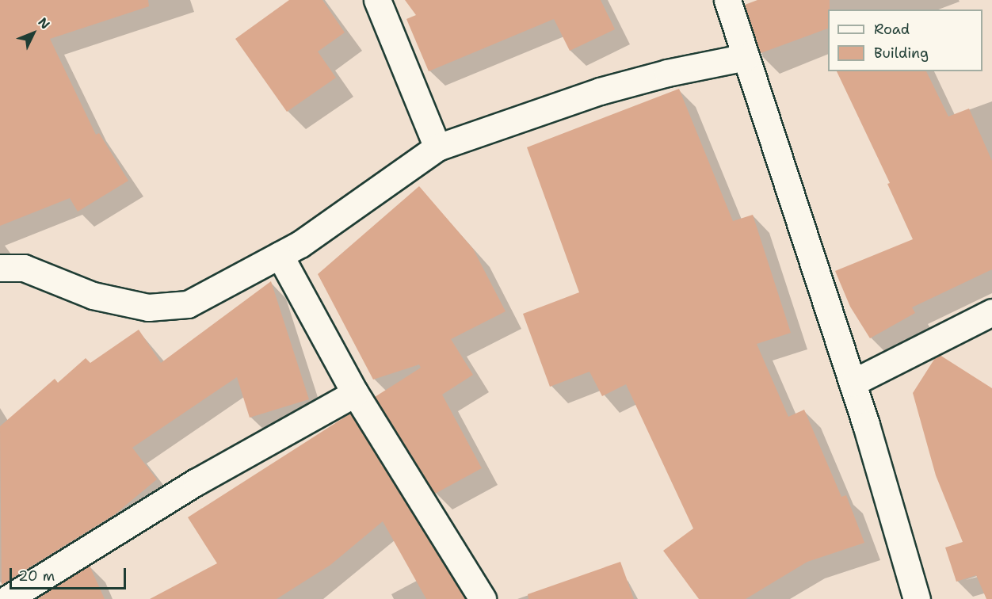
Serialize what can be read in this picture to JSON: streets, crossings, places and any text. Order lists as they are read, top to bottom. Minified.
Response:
{"legend":["Road","Building"],"scale_bar":"20 m","north":"top right"}
